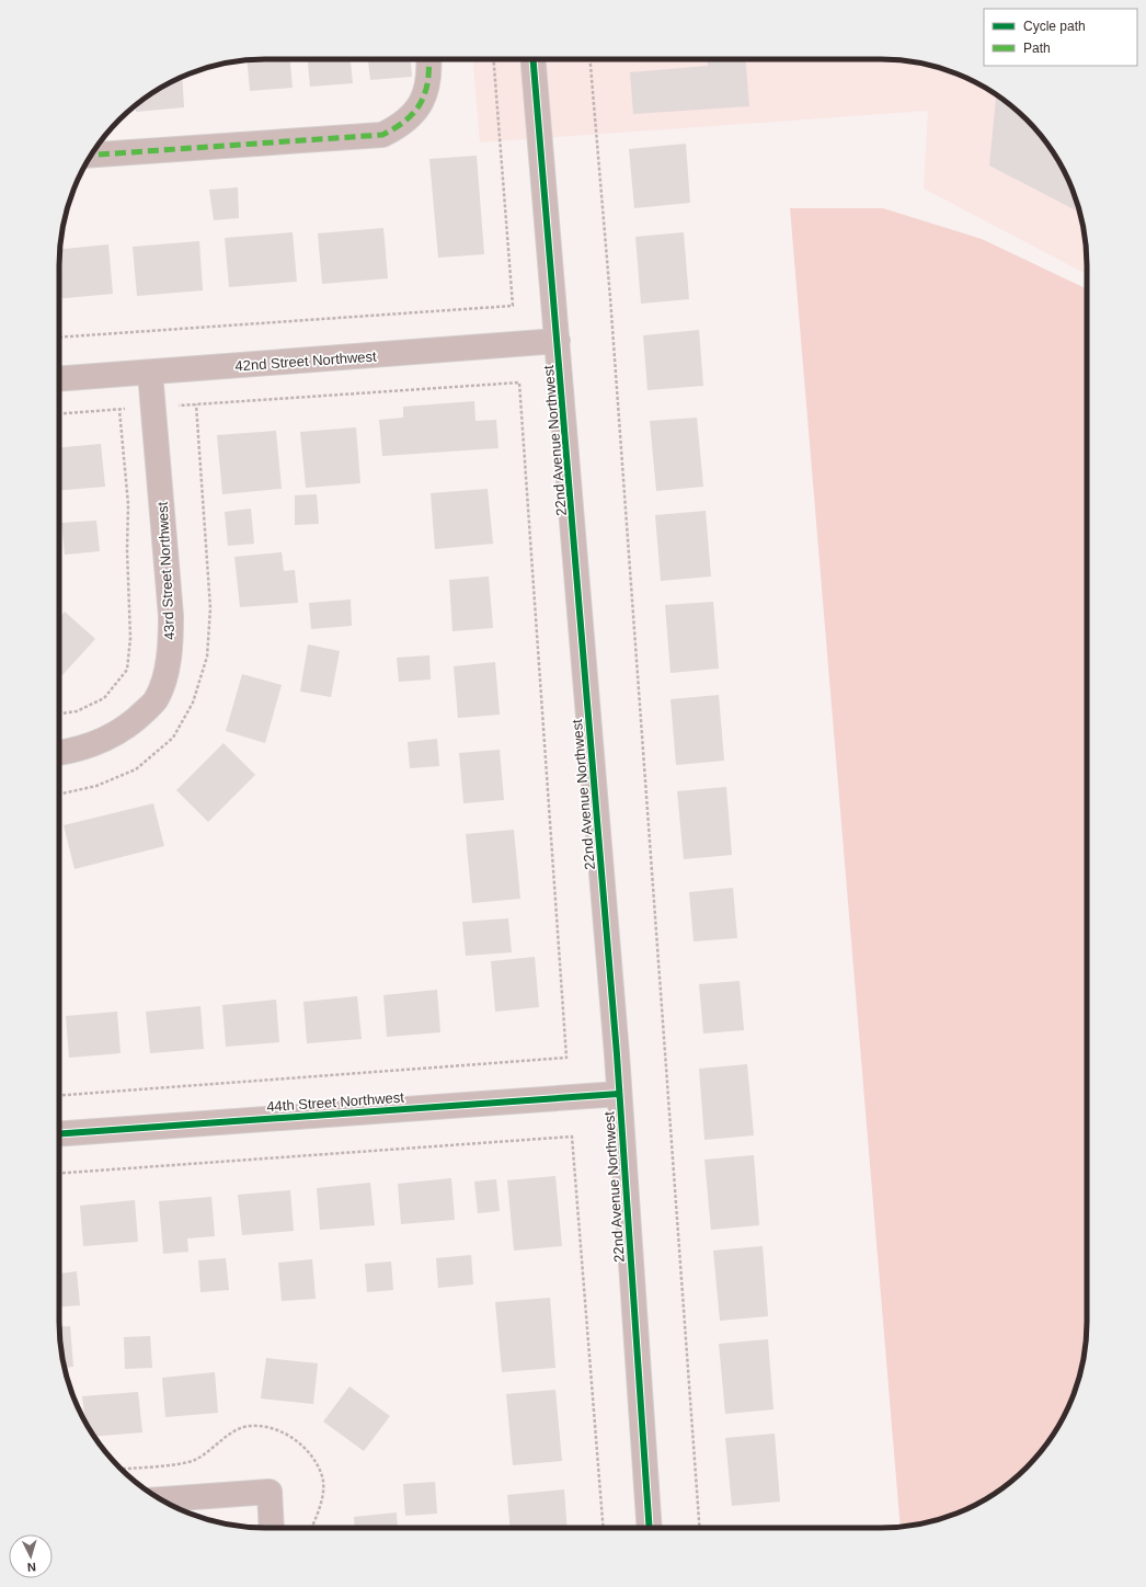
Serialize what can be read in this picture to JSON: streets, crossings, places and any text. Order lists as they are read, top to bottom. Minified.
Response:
{"streets":{"street":["42nd Street Northwest","22nd Avenue Northwest","43rd Street Northwest","44th Street Northwest"]},"crossings":[["42nd Street Northwest","22nd Avenue Northwest"],["42nd Street Northwest","43rd Street Northwest"],["22nd Avenue Northwest","44th Street Northwest"]],"legend":["Cycle path","Path"],"north":"bottom"}
